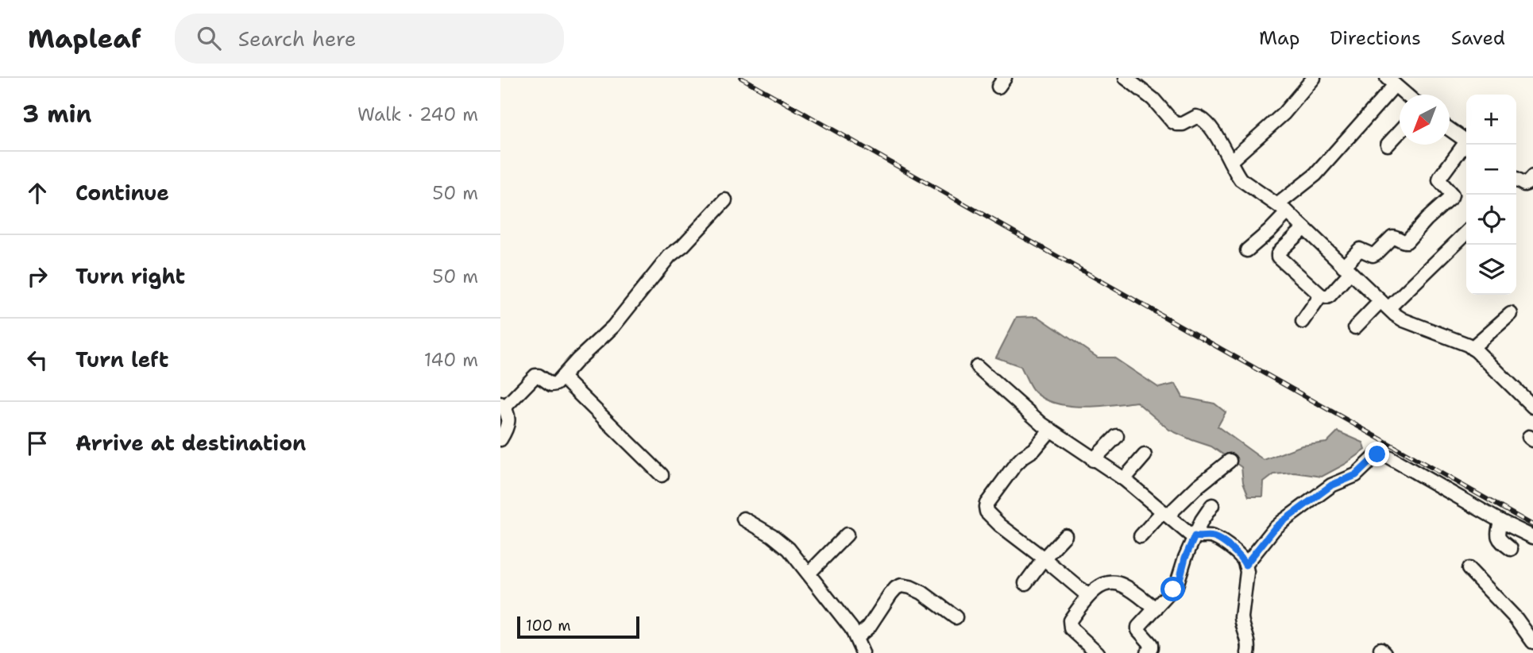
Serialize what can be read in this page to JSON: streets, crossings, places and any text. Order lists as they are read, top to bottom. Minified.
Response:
{"scale_bar":"100 m","north":"bottom left","page":{"header":"Mapleaf","search":"Search here","nav":["Map","Directions","Saved"],"heading":["3 min","Walk · 240 m"],"map_buttons":["+","−"],"list":[["Continue","50 m"],["Turn right","50 m"],["Turn left","140 m"],"Arrive at destination"],"scale":"100 m"}}
